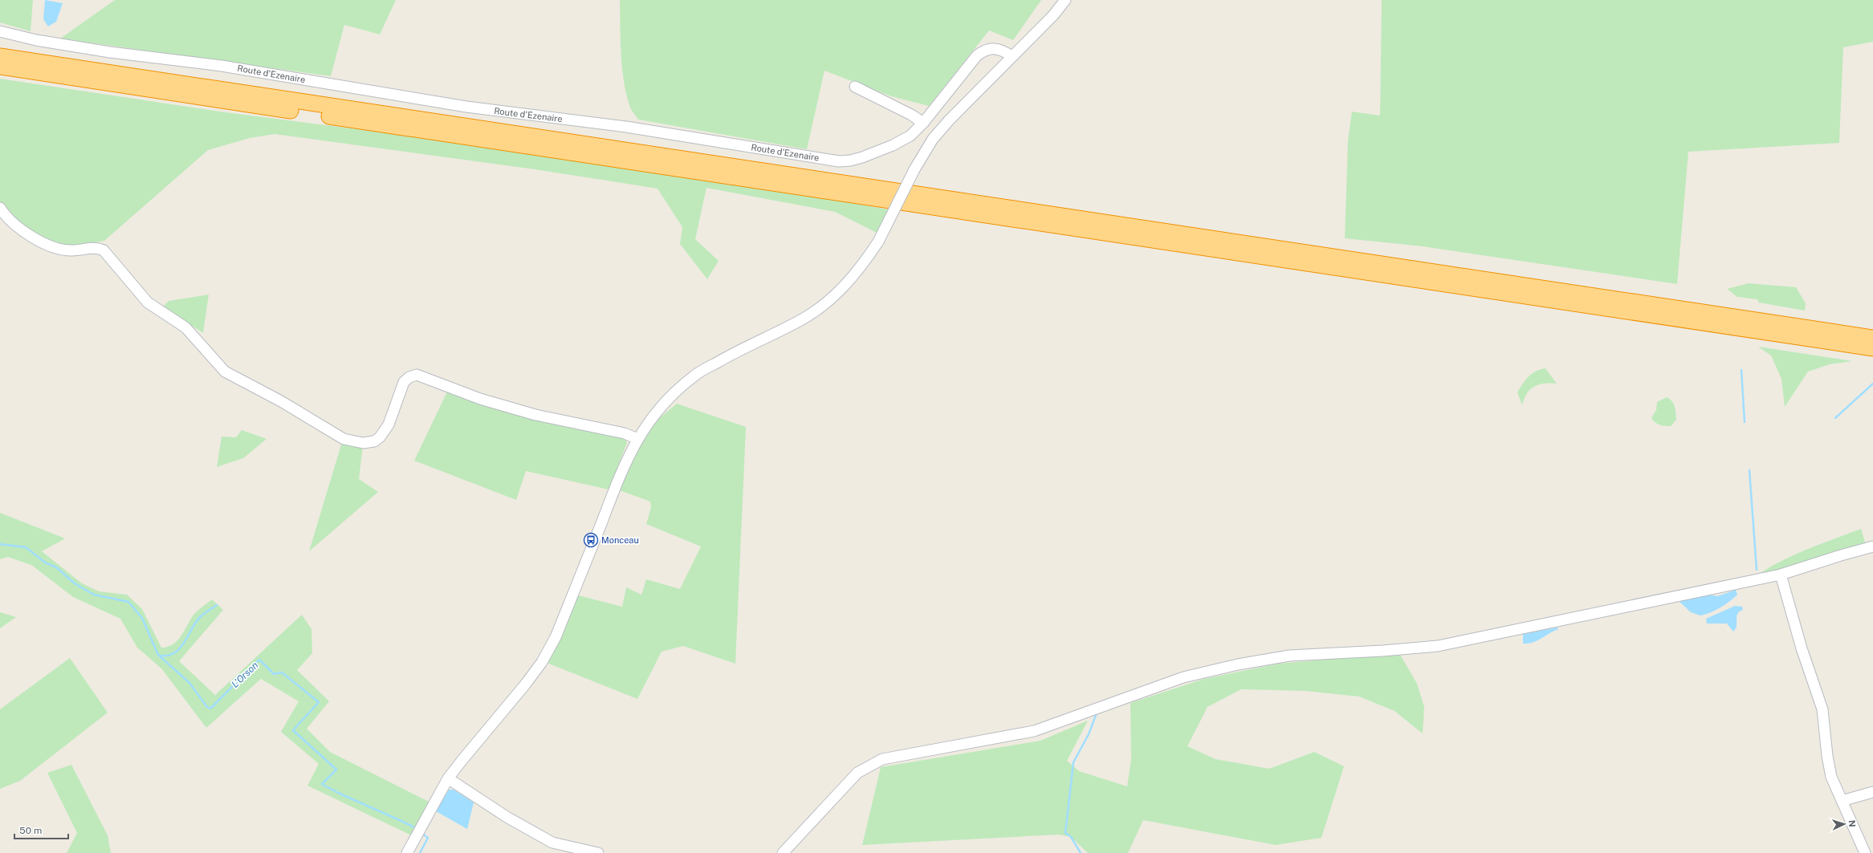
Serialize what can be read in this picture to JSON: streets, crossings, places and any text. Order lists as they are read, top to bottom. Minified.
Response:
{"streets":{"street":["Route d'Ezenaire"]},"water":["L’Orson"],"places":{"bus stop":["Monceau"]},"scale_bar":"50 m","north":"right"}
